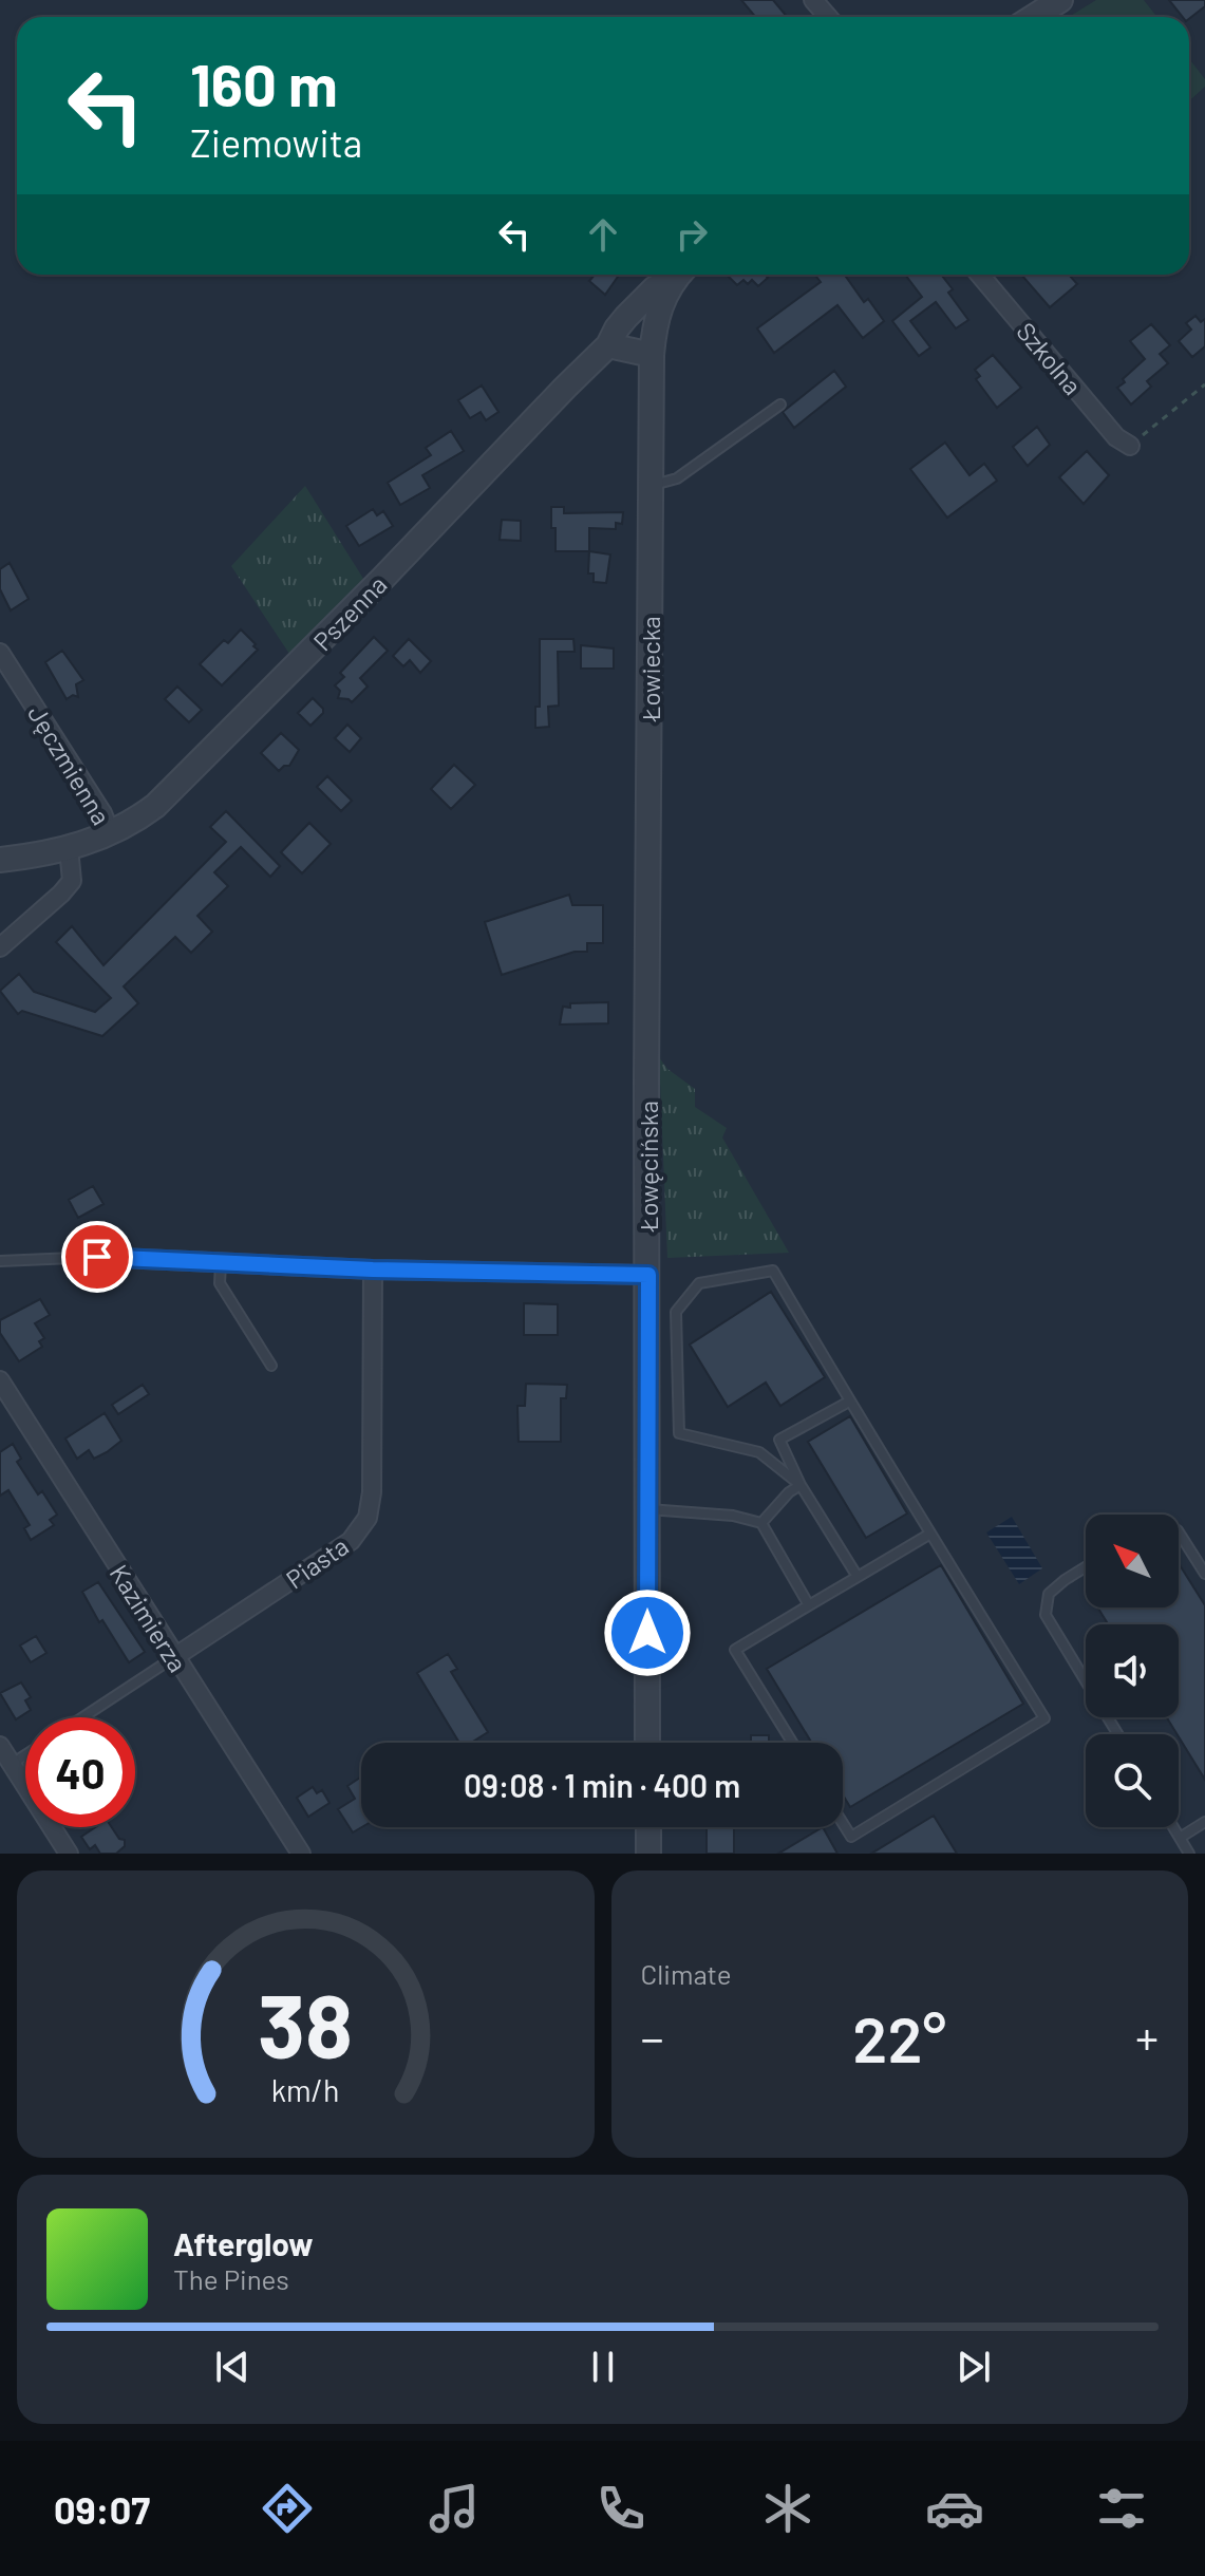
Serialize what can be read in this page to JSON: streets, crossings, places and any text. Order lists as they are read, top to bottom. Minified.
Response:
{"streets":{"street":["Szkolna","Pszenna","Łowiecka","Jęczmienna","Łowęcińska","Piasta","Kazimierza"]},"crossings":[["Pszenna","Jęczmienna"],["Łowiecka","Łowęcińska"],["Piasta","Kazimierza"]],"north":"top left","page":{"turn":["160 m","Ziemowita"],"limit":"40","trip":"09:08 · 1 min · 400 m","tile":"Climate","heat":["−","22°","+"],"song":["Afterglow","The Pines"],"tabs":"09:07","gauge":["38","km/h"]}}
